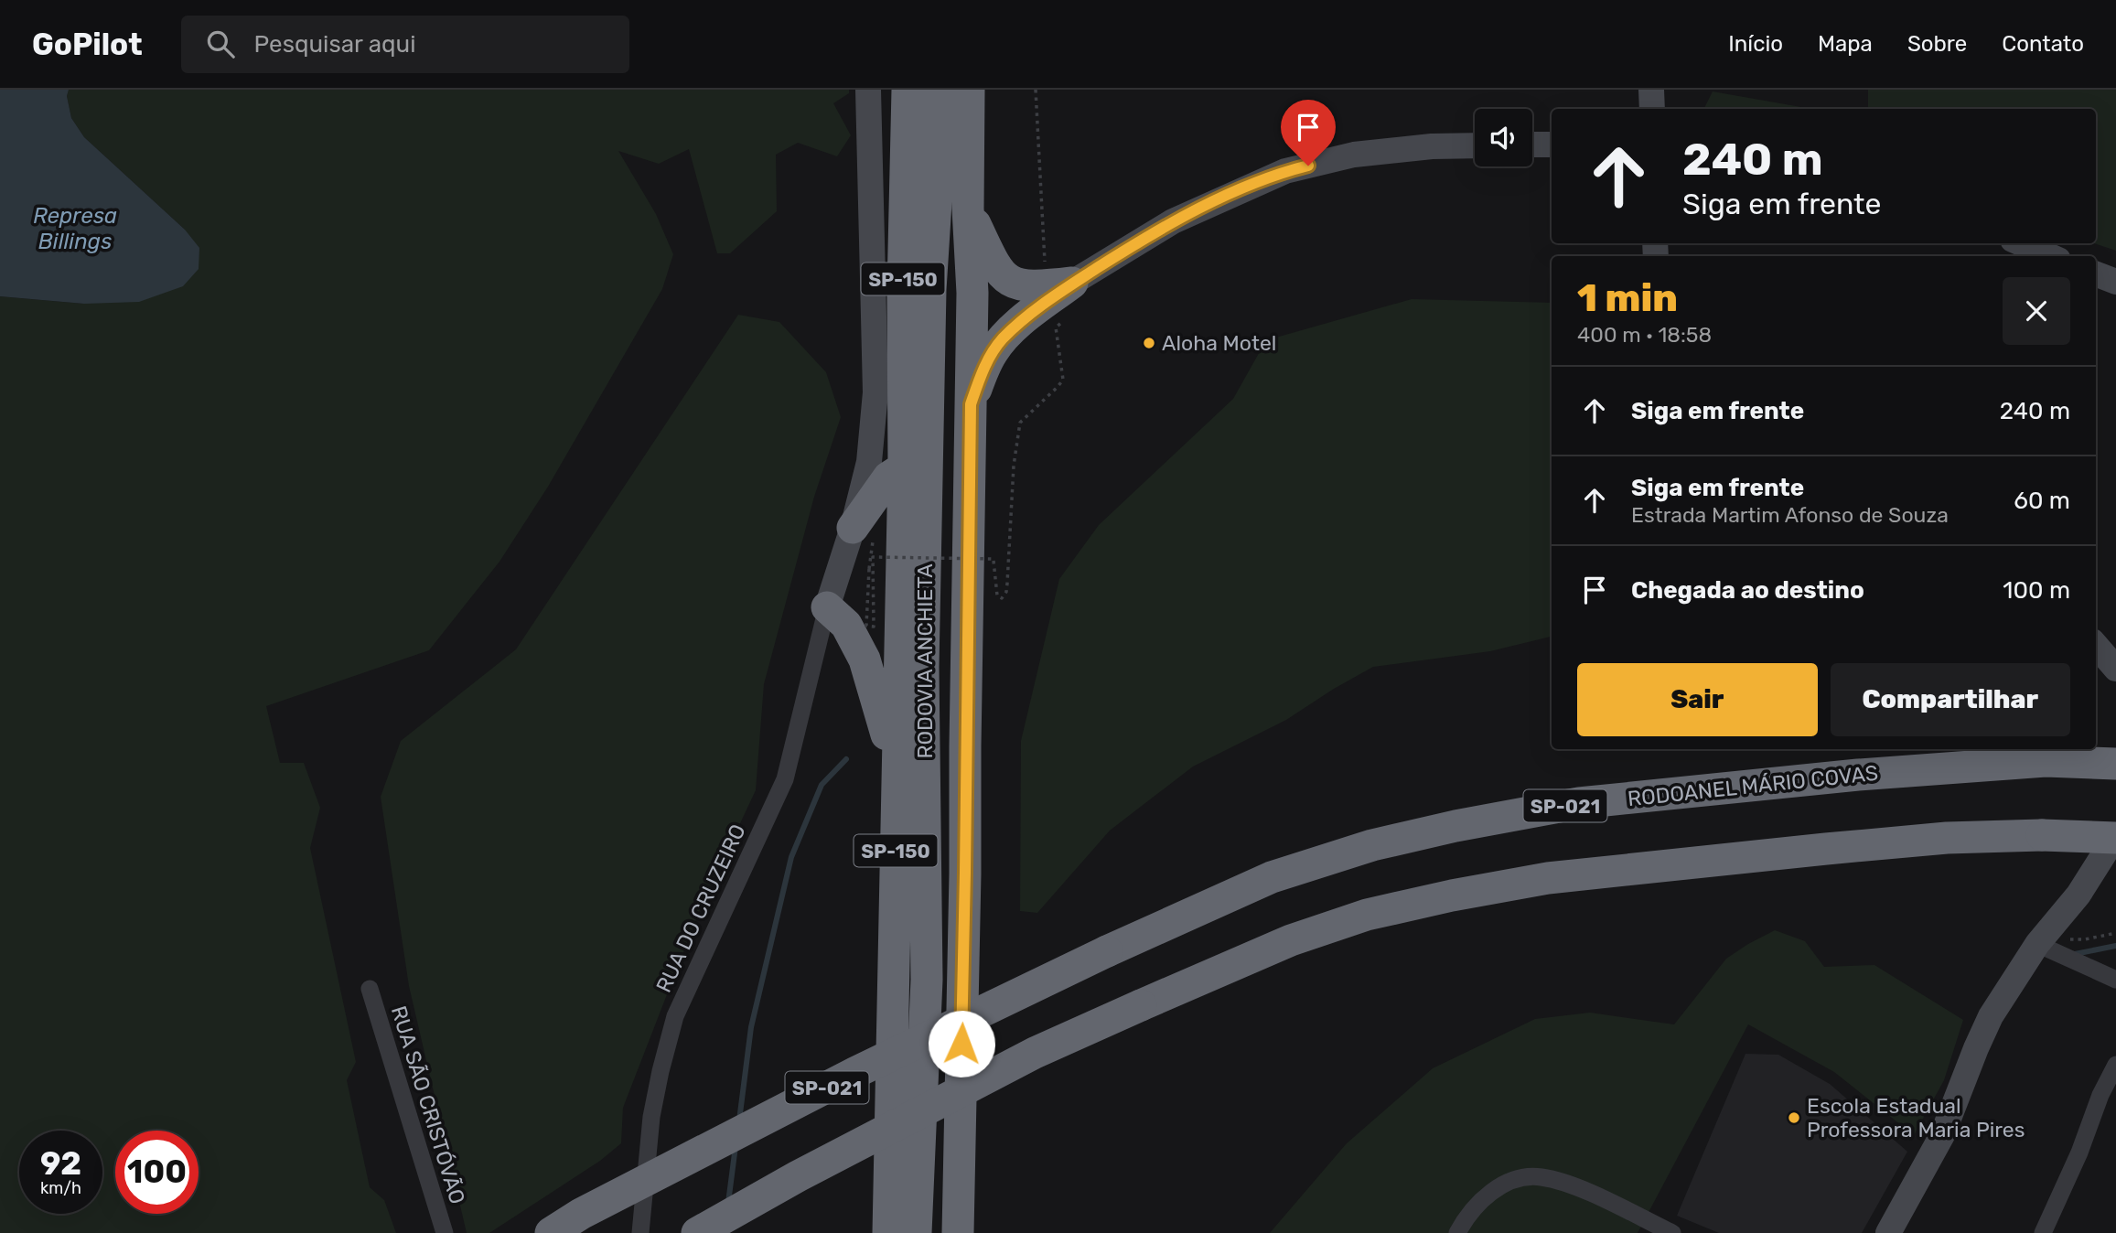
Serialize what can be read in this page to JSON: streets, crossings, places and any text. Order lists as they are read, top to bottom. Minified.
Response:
{"streets":{"highway":["SP-150","RODOVIA ANCHIETA","RODOANEL MÁRIO COVAS","SP-021"],"street":["RUA DO CRUZEIRO","RUA SÃO CRISTÓVÃO"]},"water":["Represa Billings"],"places":["Aloha Motel","Escola Estadual Professora Maria Pires"],"page":{"header":"GoPilot","search":"Pesquisar aqui","nav":["Início","Mapa","Sobre","Contato"],"turn":["240 m","Siga em frente"],"heading":["1 min","400 m · 18:58"],"list":[{"name":"Siga em frente","value":"240 m"},{"name":"Siga em frente","note":"Estrada Martim Afonso de Souza","value":"60 m"},{"name":"Chegada ao destino","value":"100 m"}],"buttons":["Sair","Compartilhar"],"speed":"92 km/h","limit":"100"}}
